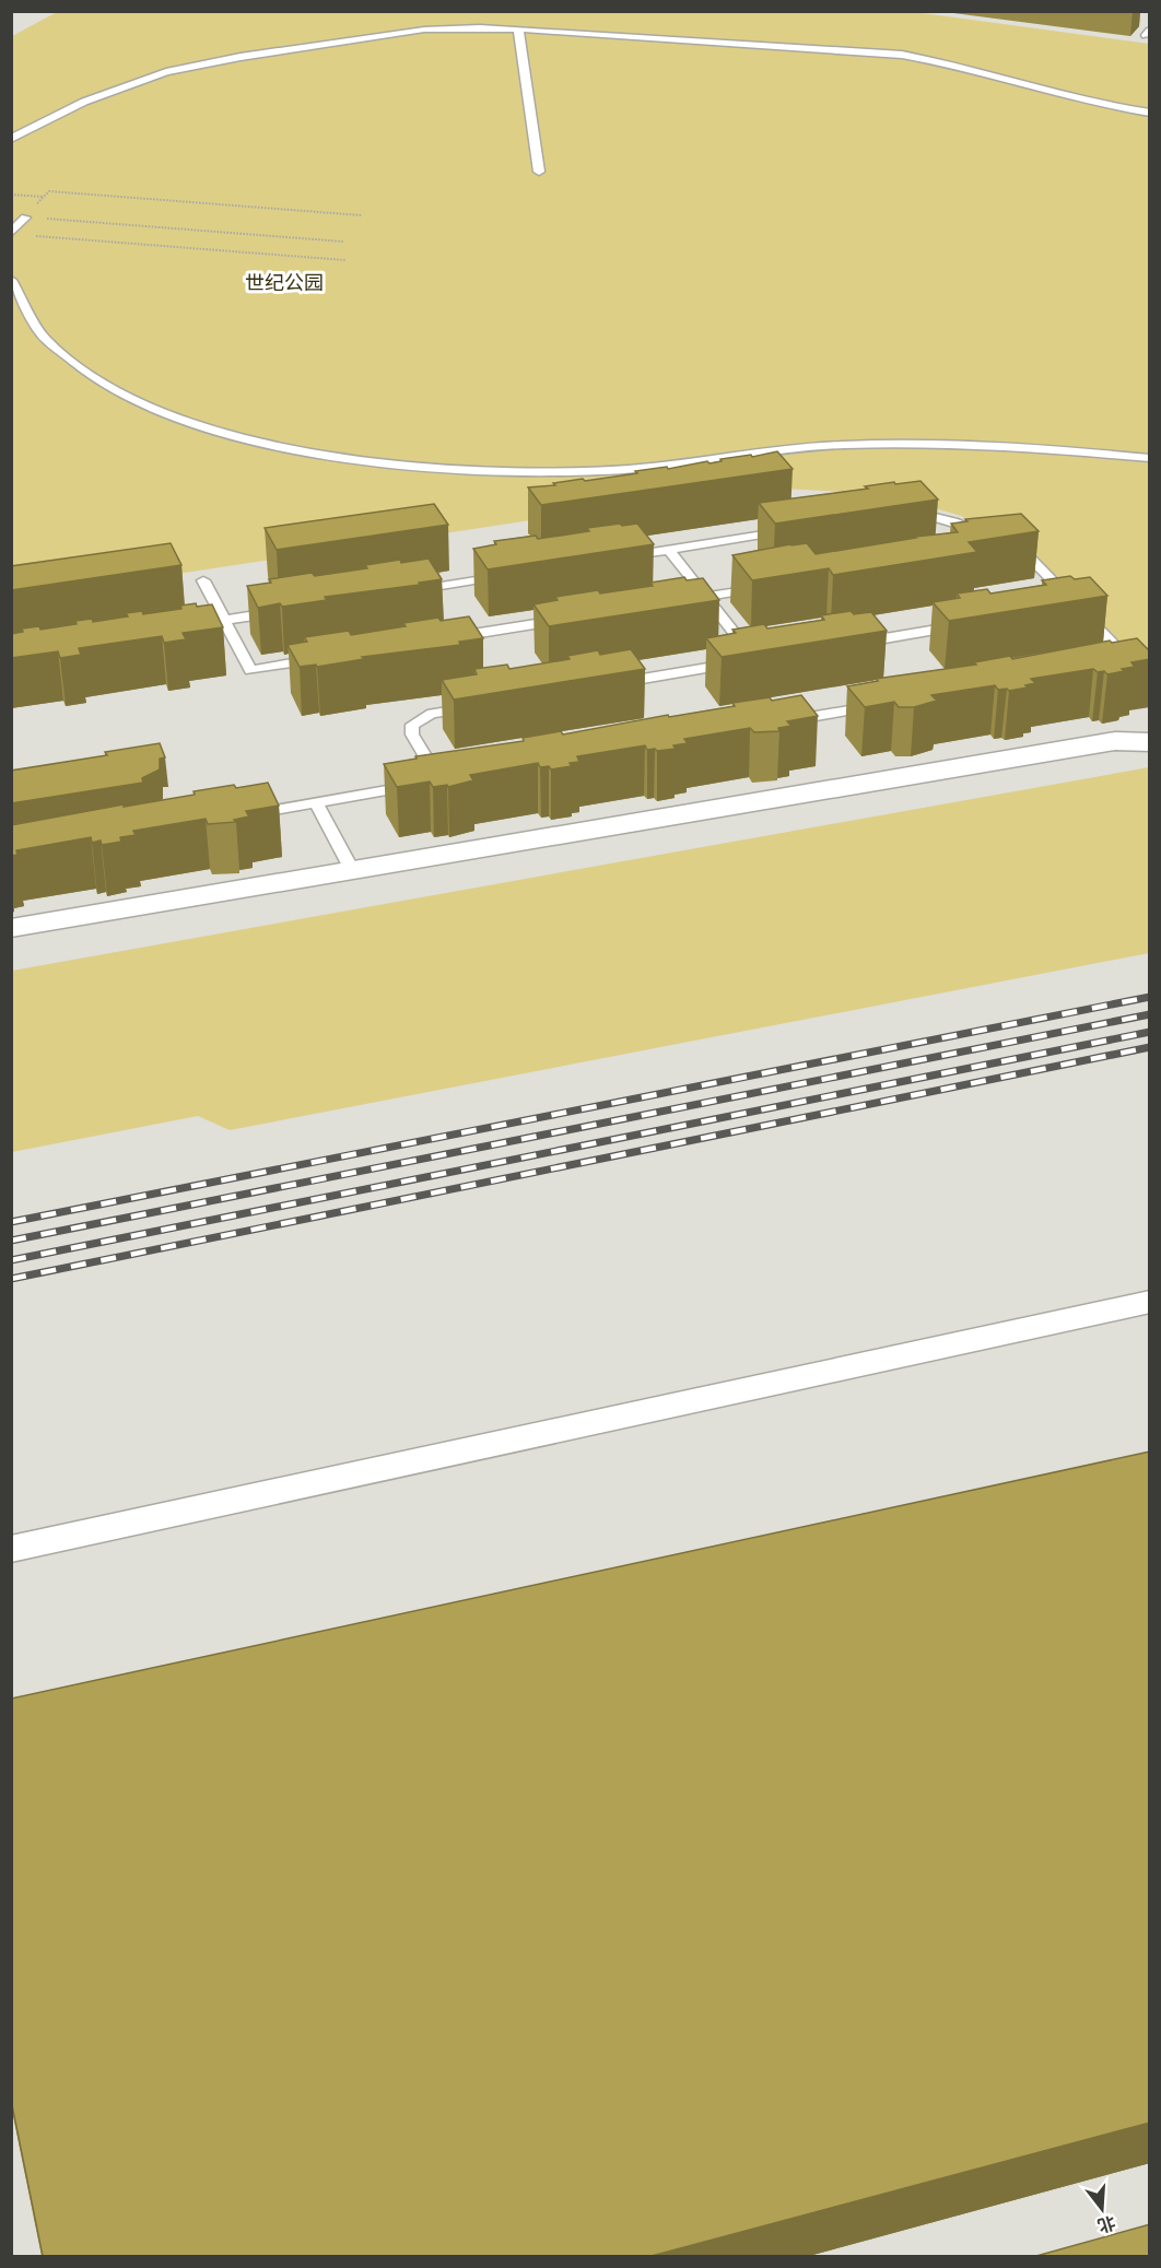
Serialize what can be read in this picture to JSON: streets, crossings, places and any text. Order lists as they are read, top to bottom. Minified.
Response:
{"parks":["世纪公园"],"north":"bottom"}
